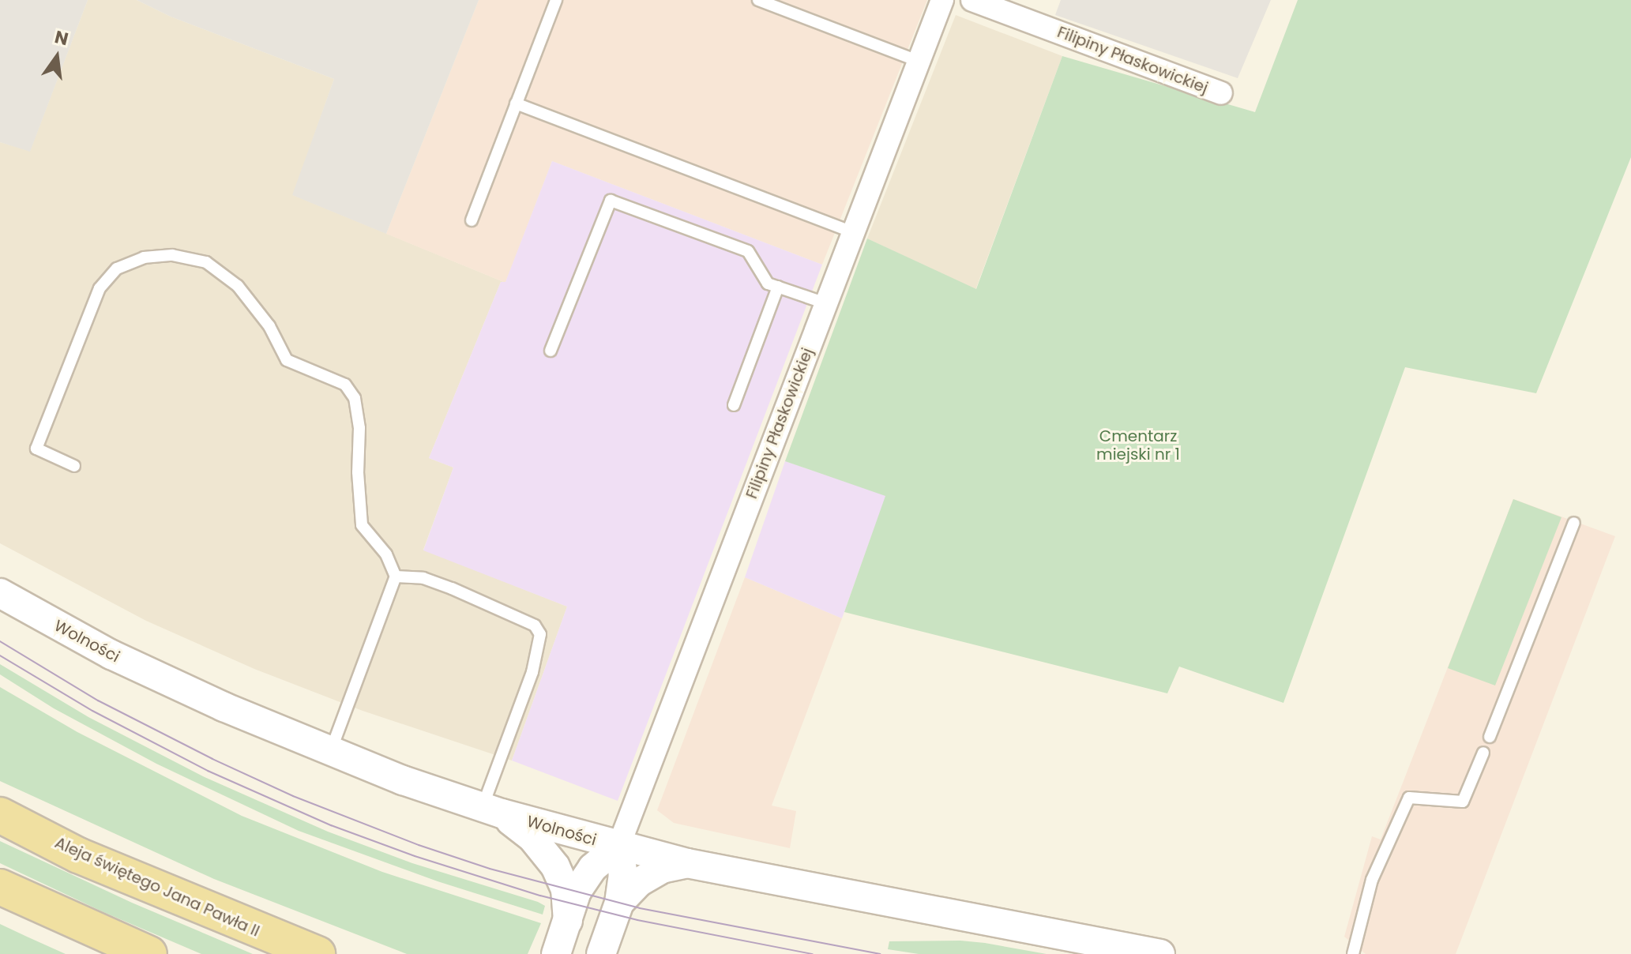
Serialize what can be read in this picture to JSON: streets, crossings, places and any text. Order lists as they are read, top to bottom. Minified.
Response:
{"streets":{"main road":["Aleja świętego Jana Pawła II"],"street":["Filipiny Płaskowickiej","Wolności"]},"crossings":[["Filipiny Płaskowickiej","Wolności"]],"parks":["Cmentarz miejski nr 1"],"north":"top"}
